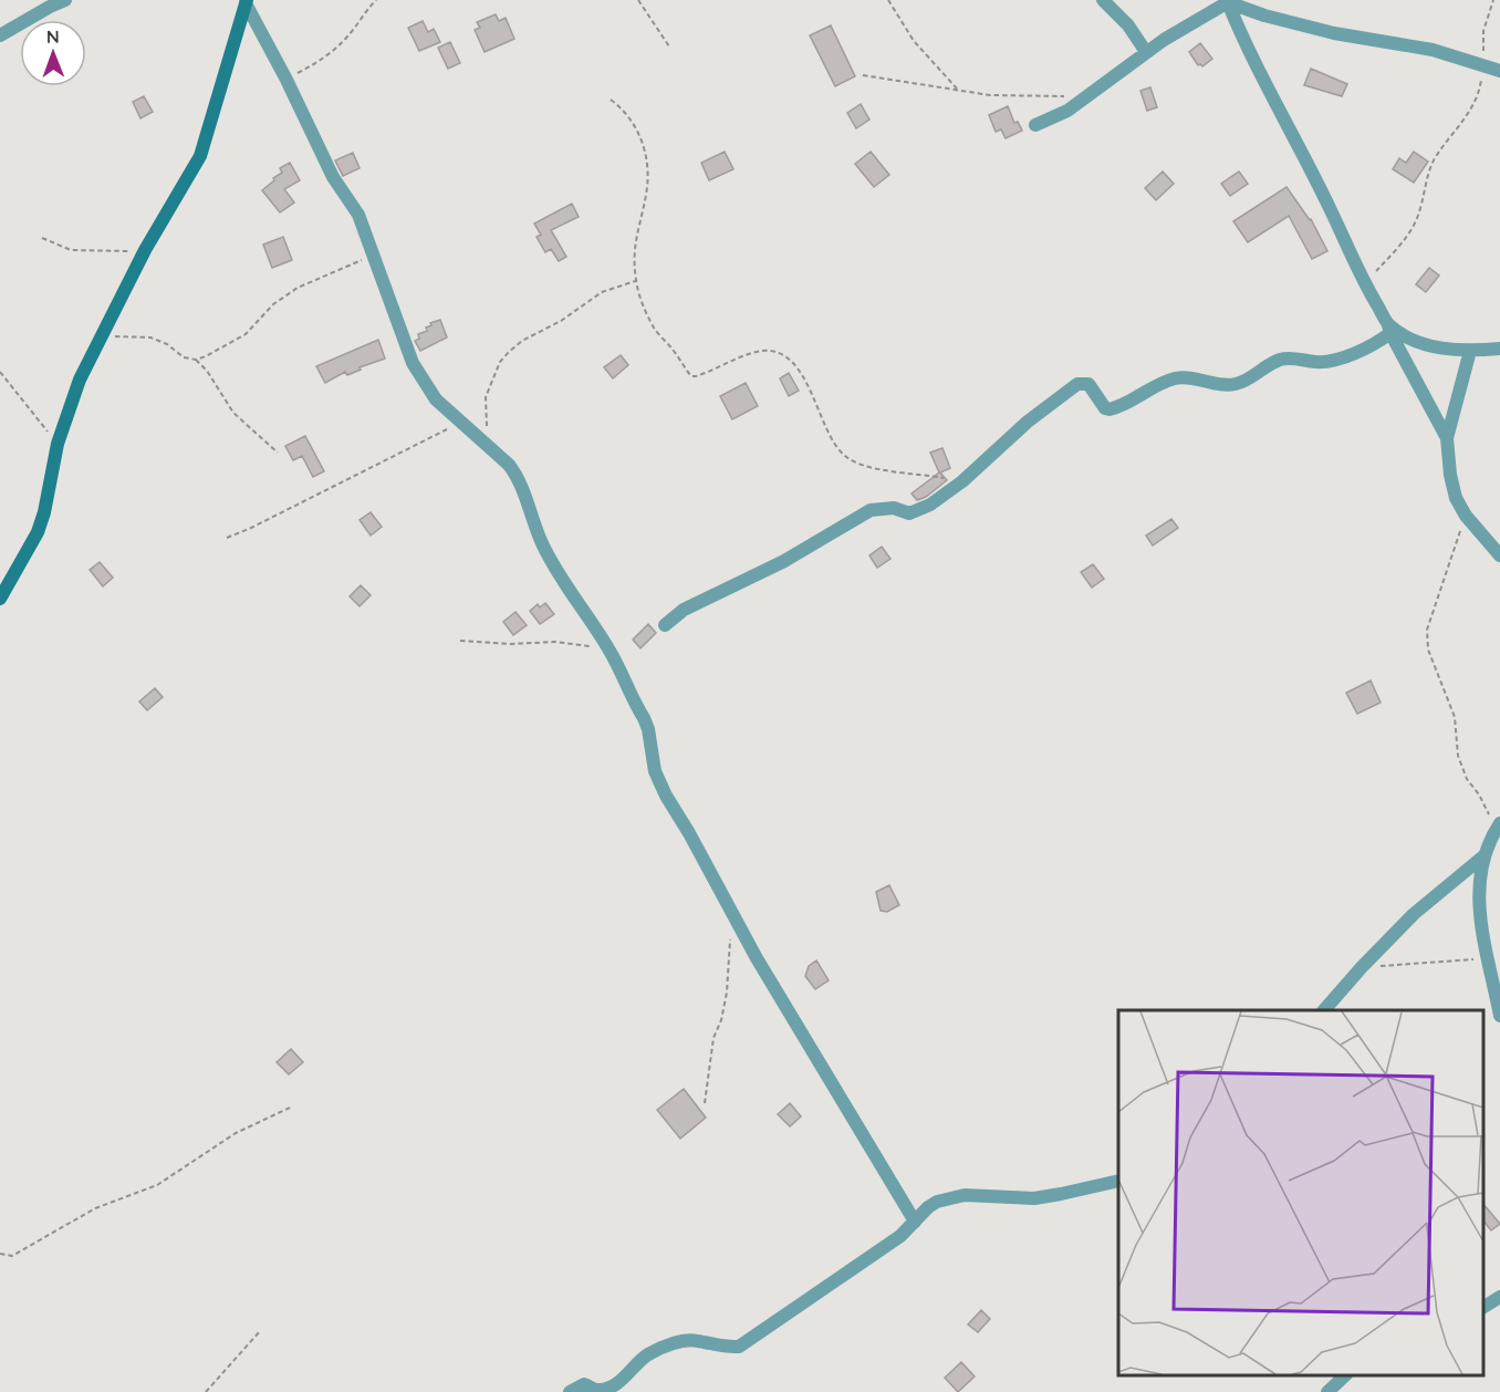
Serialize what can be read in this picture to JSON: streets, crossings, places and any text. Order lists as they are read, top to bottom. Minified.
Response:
{"north":"top"}
